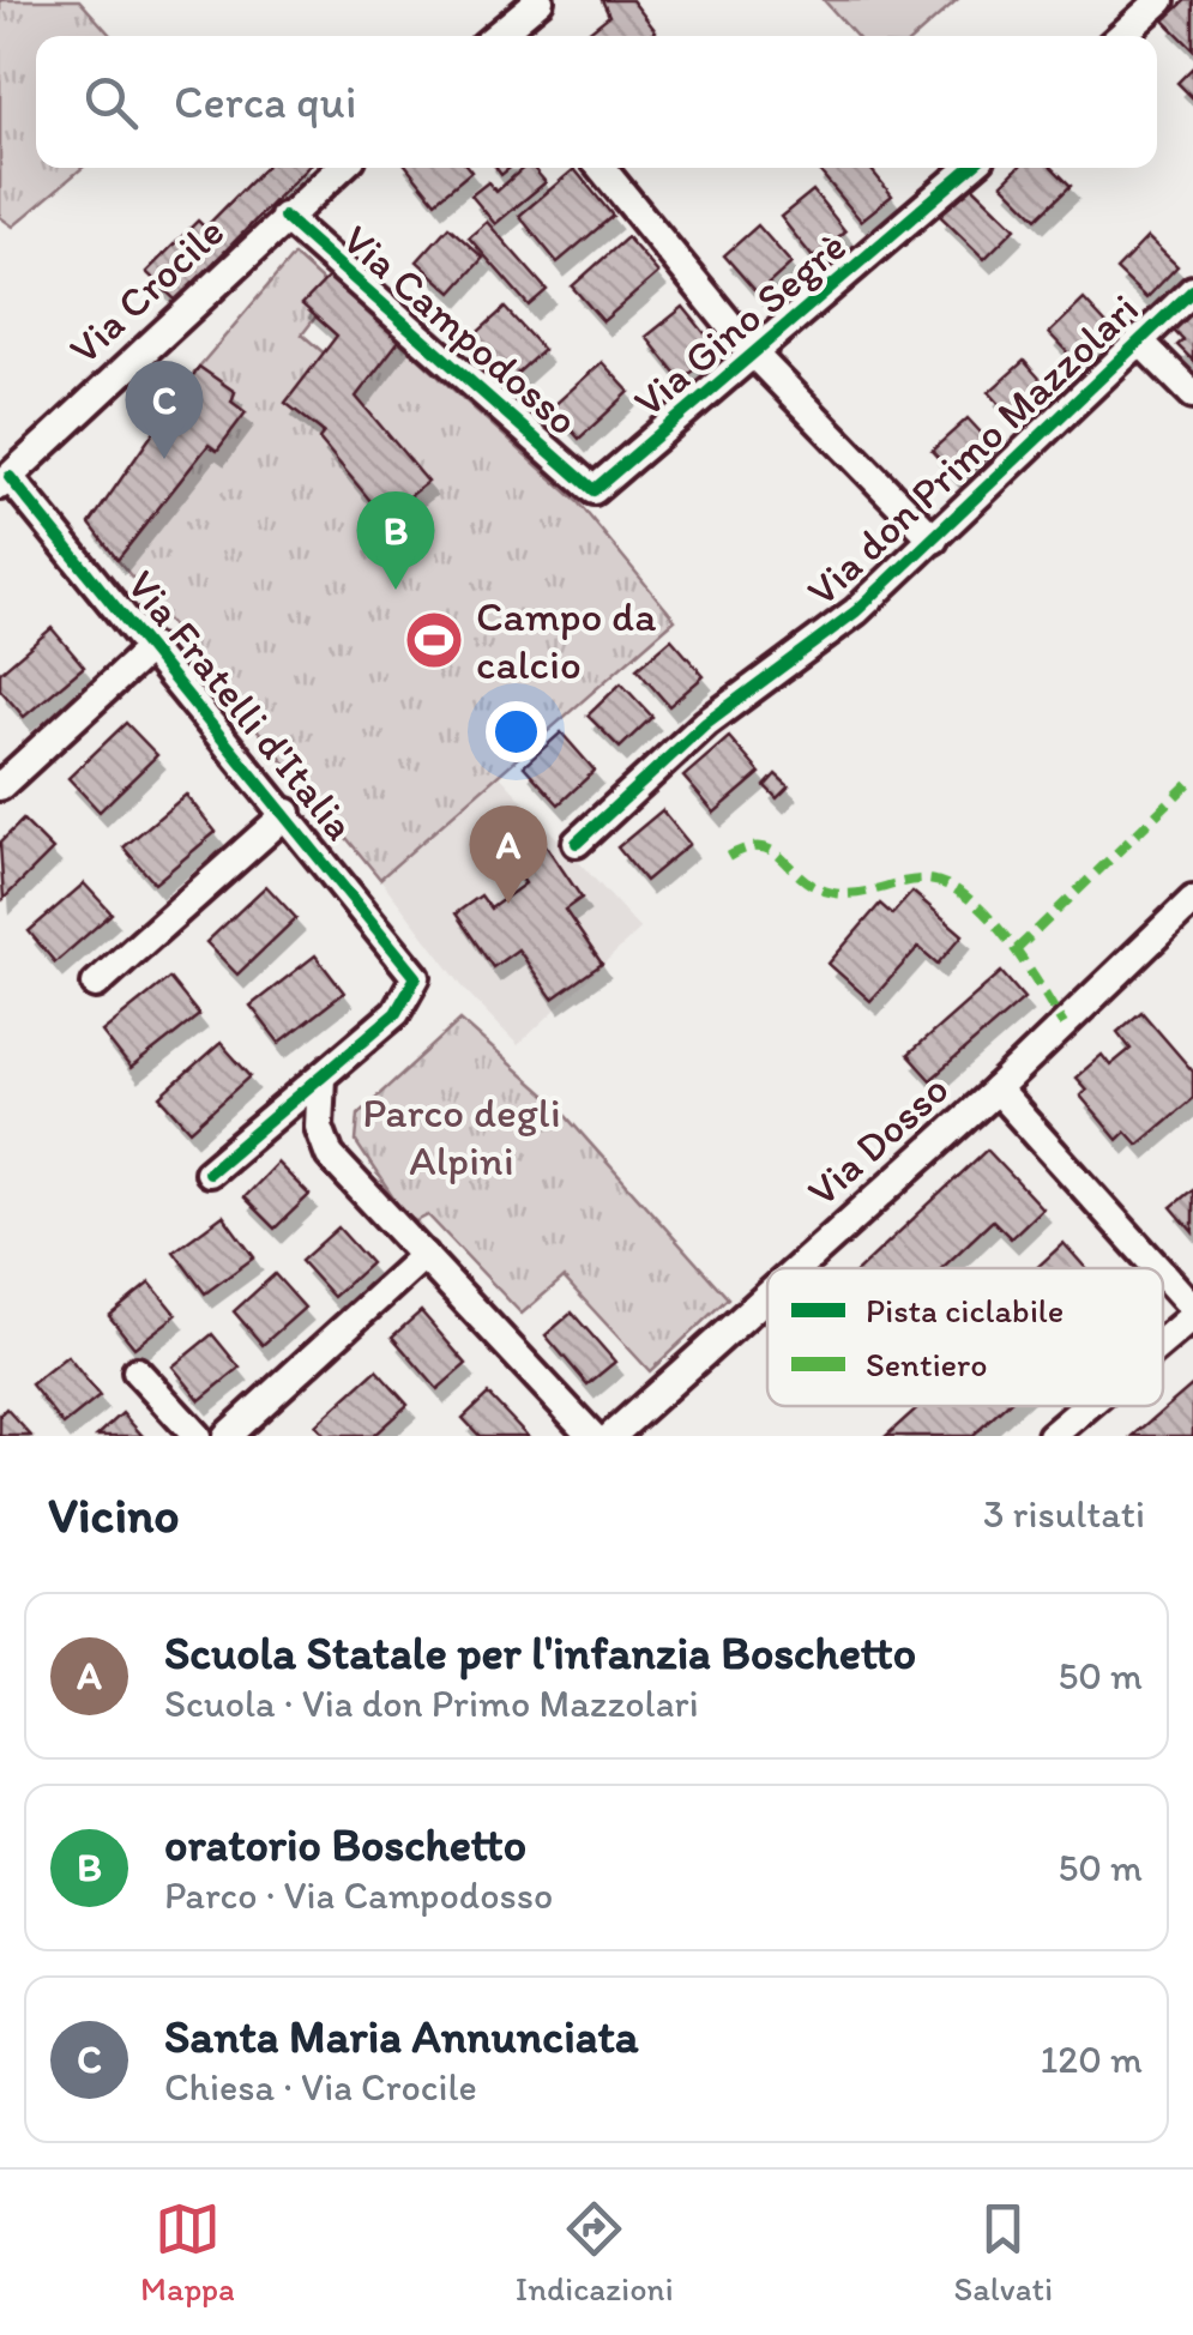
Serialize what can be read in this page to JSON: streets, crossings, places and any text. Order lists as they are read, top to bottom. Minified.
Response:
{"streets":{"street":["Via Crocile","Via Gino Segrè","Via Campodosso","Via don Primo Mazzolari","Via Fratelli d'Italia","Via Dosso"]},"crossings":[["Via Crocile","Via Campodosso"],["Via Crocile","Via Fratelli d'Italia"],["Via Gino Segrè","Via Campodosso"]],"parks":["Parco degli Alpini"],"places":{"sports":["Campo da calcio"]},"legend":["Pista ciclabile","Sentiero"],"page":{"search":"Cerca qui","pins":["C","B","A"],"heading":["Vicino","3 risultati"],"list":[{"mark":"A","name":"Scuola Statale per l'infanzia Boschetto","note":"Scuola · Via don Primo Mazzolari","value":"50 m"},{"mark":"B","name":"oratorio Boschetto","note":"Parco · Via Campodosso","value":"50 m"},{"mark":"C","name":"Santa Maria Annunciata","note":"Chiesa · Via Crocile","value":"120 m"}],"nav":["Mappa","Indicazioni","Salvati"]}}
